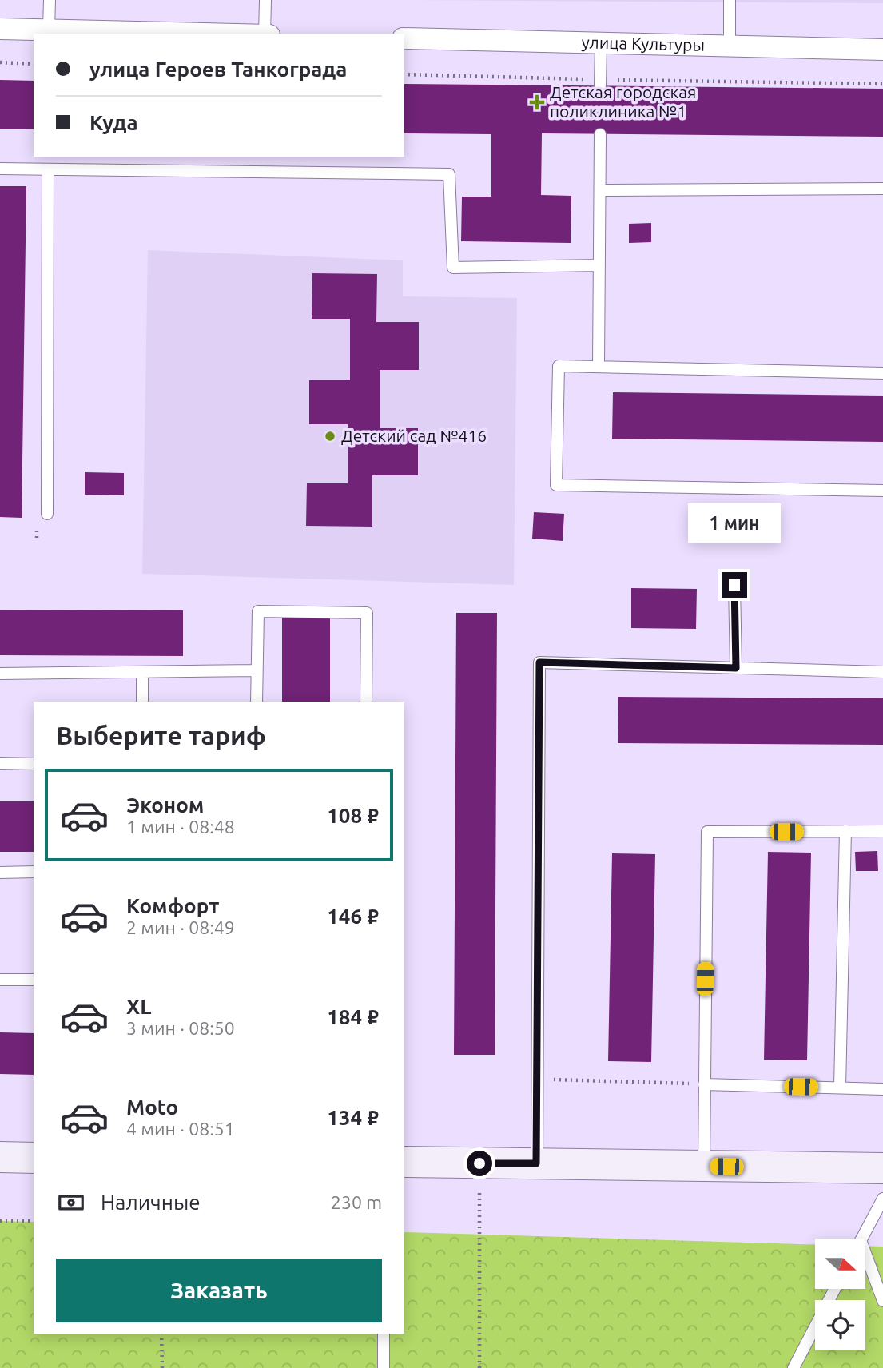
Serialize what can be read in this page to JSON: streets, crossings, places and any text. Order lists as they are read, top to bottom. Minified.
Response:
{"streets":{"street":["улица Культуры"]},"places":{"health":["Детская городская поликлиника №1"],"other":["Детский сад №416"]},"north":"right","page":{"banner":["улица Героев Танкограда","Куда"],"bubble":"1 мин","heading":"Выберите тариф","list":[{"name":"Эконом","note":"1 мин · 08:48","value":"108 ₽"},{"name":"Комфорт","note":"2 мин · 08:49","value":"146 ₽"},{"name":"XL","note":"3 мин · 08:50","value":"184 ₽"},{"name":"Moto","note":"4 мин · 08:51","value":"134 ₽"}],"pay":["Наличные","230 m"],"buttons":"Заказать"}}
